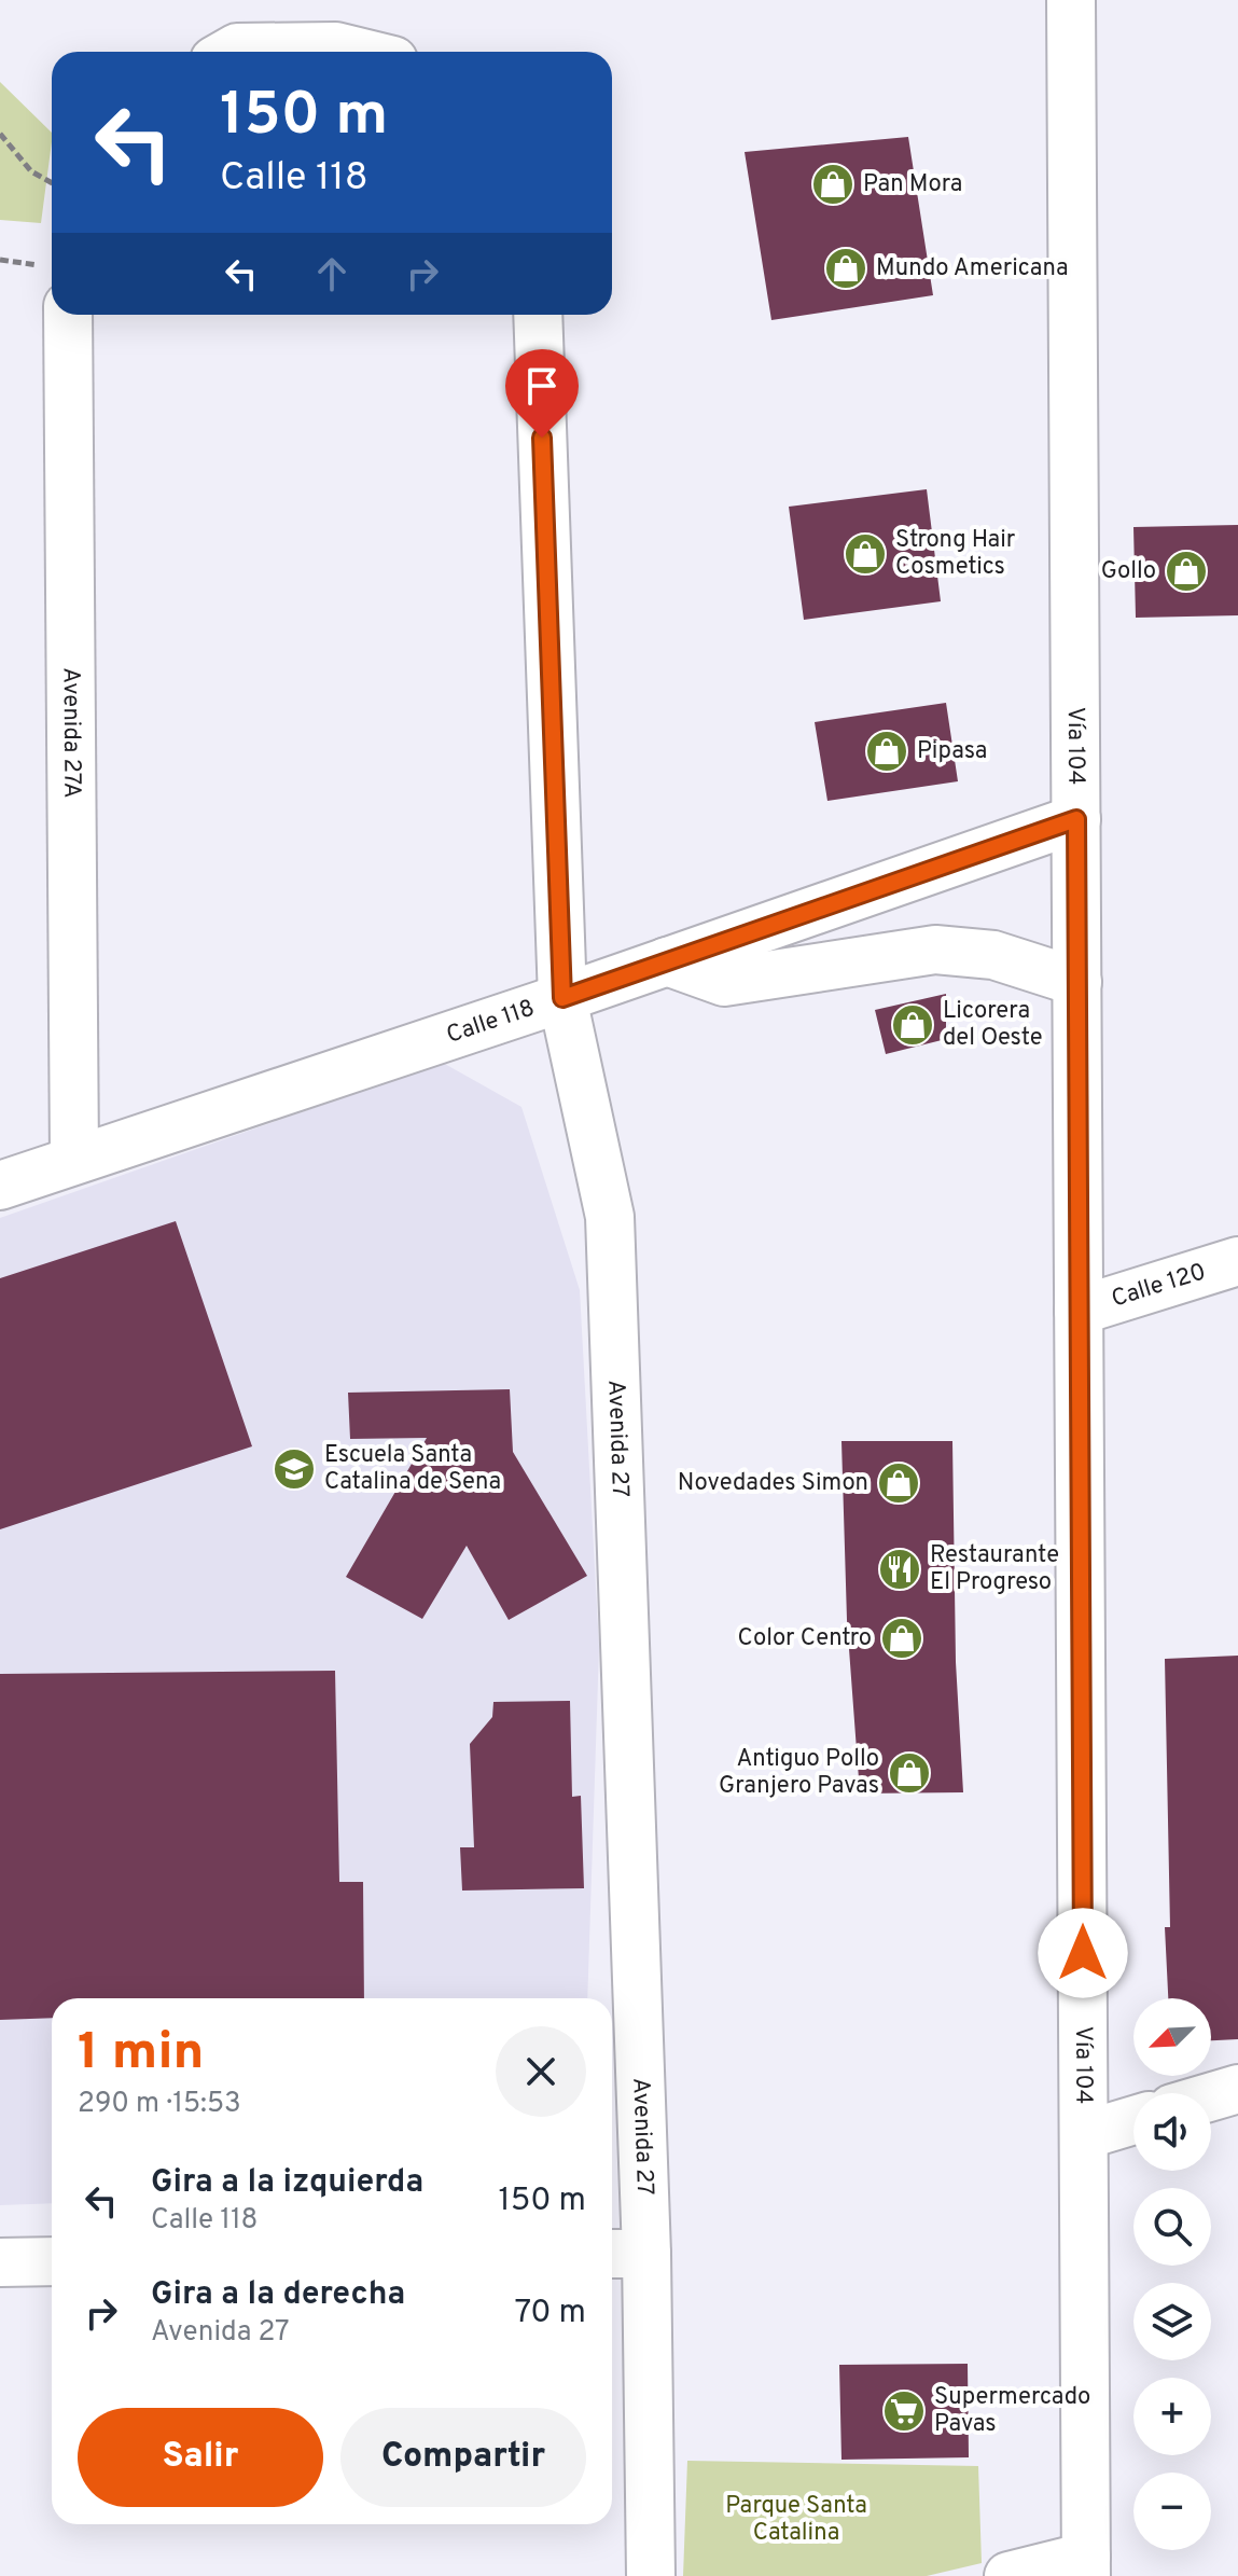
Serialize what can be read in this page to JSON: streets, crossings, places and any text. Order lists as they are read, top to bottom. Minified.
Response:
{"streets":{"street":["Avenida 27A","Vía 104","Calle 118","Calle 120","Avenida 27"]},"crossings":[["Avenida 27A","Calle 118"],["Vía 104","Calle 118"],["Vía 104","Calle 120"],["Calle 118","Avenida 27"]],"parks":["Parque Santa Catalina"],"places":{"shop":["Pan Mora","Mundo Americana","Strong Hair Cosmetics","Gollo","Pipasa","Licorera del Oeste","Novedades Simon","Color Centro","Antiguo Pollo Granjero Pavas"],"school or university":["Escuela Santa Catalina de Sena"],"restaurant":["Restaurante El Progreso"],"supermarket":["Supermercado Pavas"]},"north":"bottom left","page":{"turn":["150 m","Calle 118"],"map_buttons":["+","−"],"heading":["1 min","290 m · 15:53"],"list":[{"name":"Gira a la izquierda","note":"Calle 118","value":"150 m"},{"name":"Gira a la derecha","note":"Avenida 27","value":"70 m"}],"buttons":["Salir","Compartir"]}}
